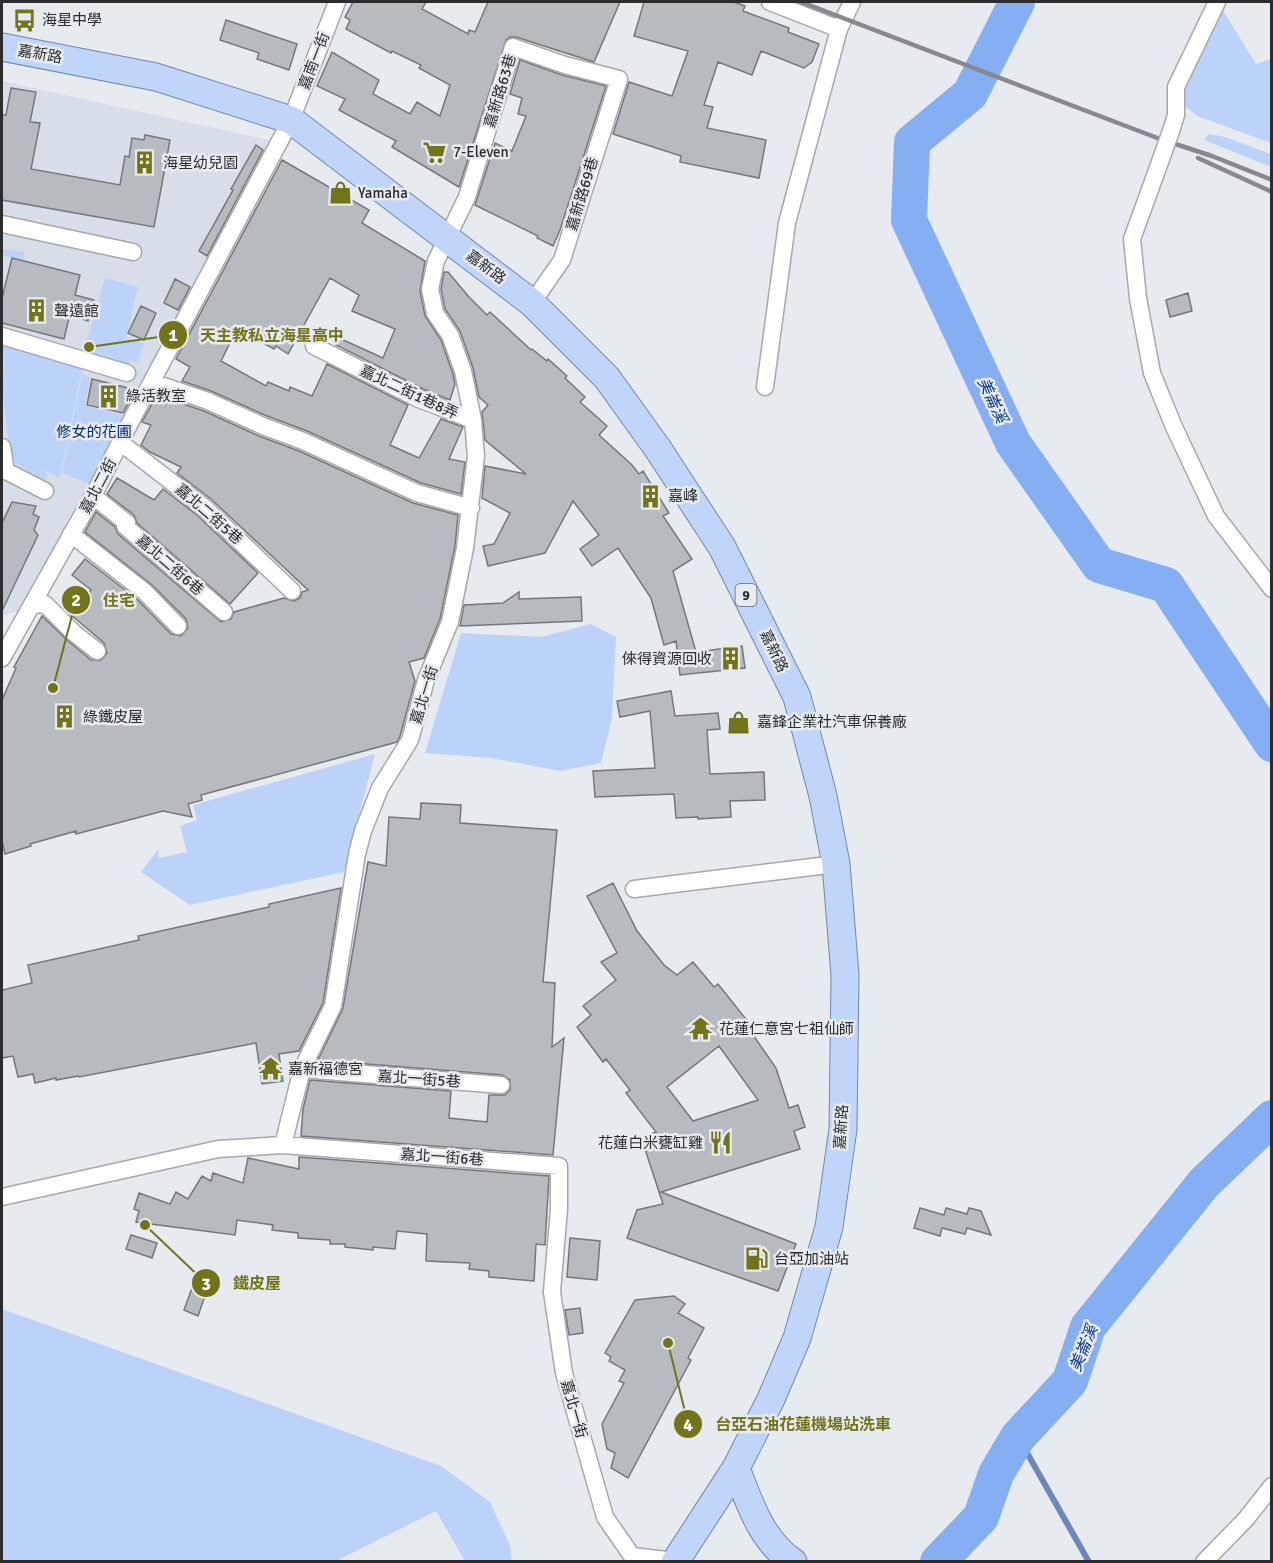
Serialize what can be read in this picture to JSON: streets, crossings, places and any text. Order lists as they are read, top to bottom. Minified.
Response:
{"streets":{"main road":["嘉新路","9"],"street":["嘉南一街","嘉新路63巷","嘉新路69巷","嘉北二街1巷8弄","嘉北二街","嘉北二街5巷","嘉北二街6巷","嘉北一街","嘉北一街5巷","嘉北一街6巷"]},"crossings":[["嘉新路","嘉南一街"],["嘉新路","嘉新路63巷"],["嘉新路","嘉新路69巷"],["嘉新路","嘉北二街"],["嘉新路","嘉北一街"],["嘉南一街","嘉北二街"],["嘉新路63巷","嘉新路69巷"],["嘉新路63巷","嘉北一街"],["嘉北二街1巷8弄","嘉北一街"],["嘉北二街","嘉北二街5巷"],["嘉北二街","嘉北二街6巷"],["嘉北一街","嘉北一街5巷"],["嘉北一街","嘉北一街6巷"]],"water":["美崙溪"],"parks":["修女的花圃"],"places":{"bus stop":["海星中學"],"supermarket":["7-Eleven"],"building":["海星幼兒園","聲遠館","綠活教室","嘉峰","倈得資源回收","綠鐵皮屋"],"shop":["Yamaha","嘉鋒企業社汽車保養廠"],"other":["天主教私立海星高中","住宅","鐵皮屋","台亞石油花蓮機場站洗車"],"temple":["花蓮仁意宮七祖仙師","嘉新福德宮"],"restaurant":["花蓮白米甕缸雞"],"fuel station":["台亞加油站"]}}
